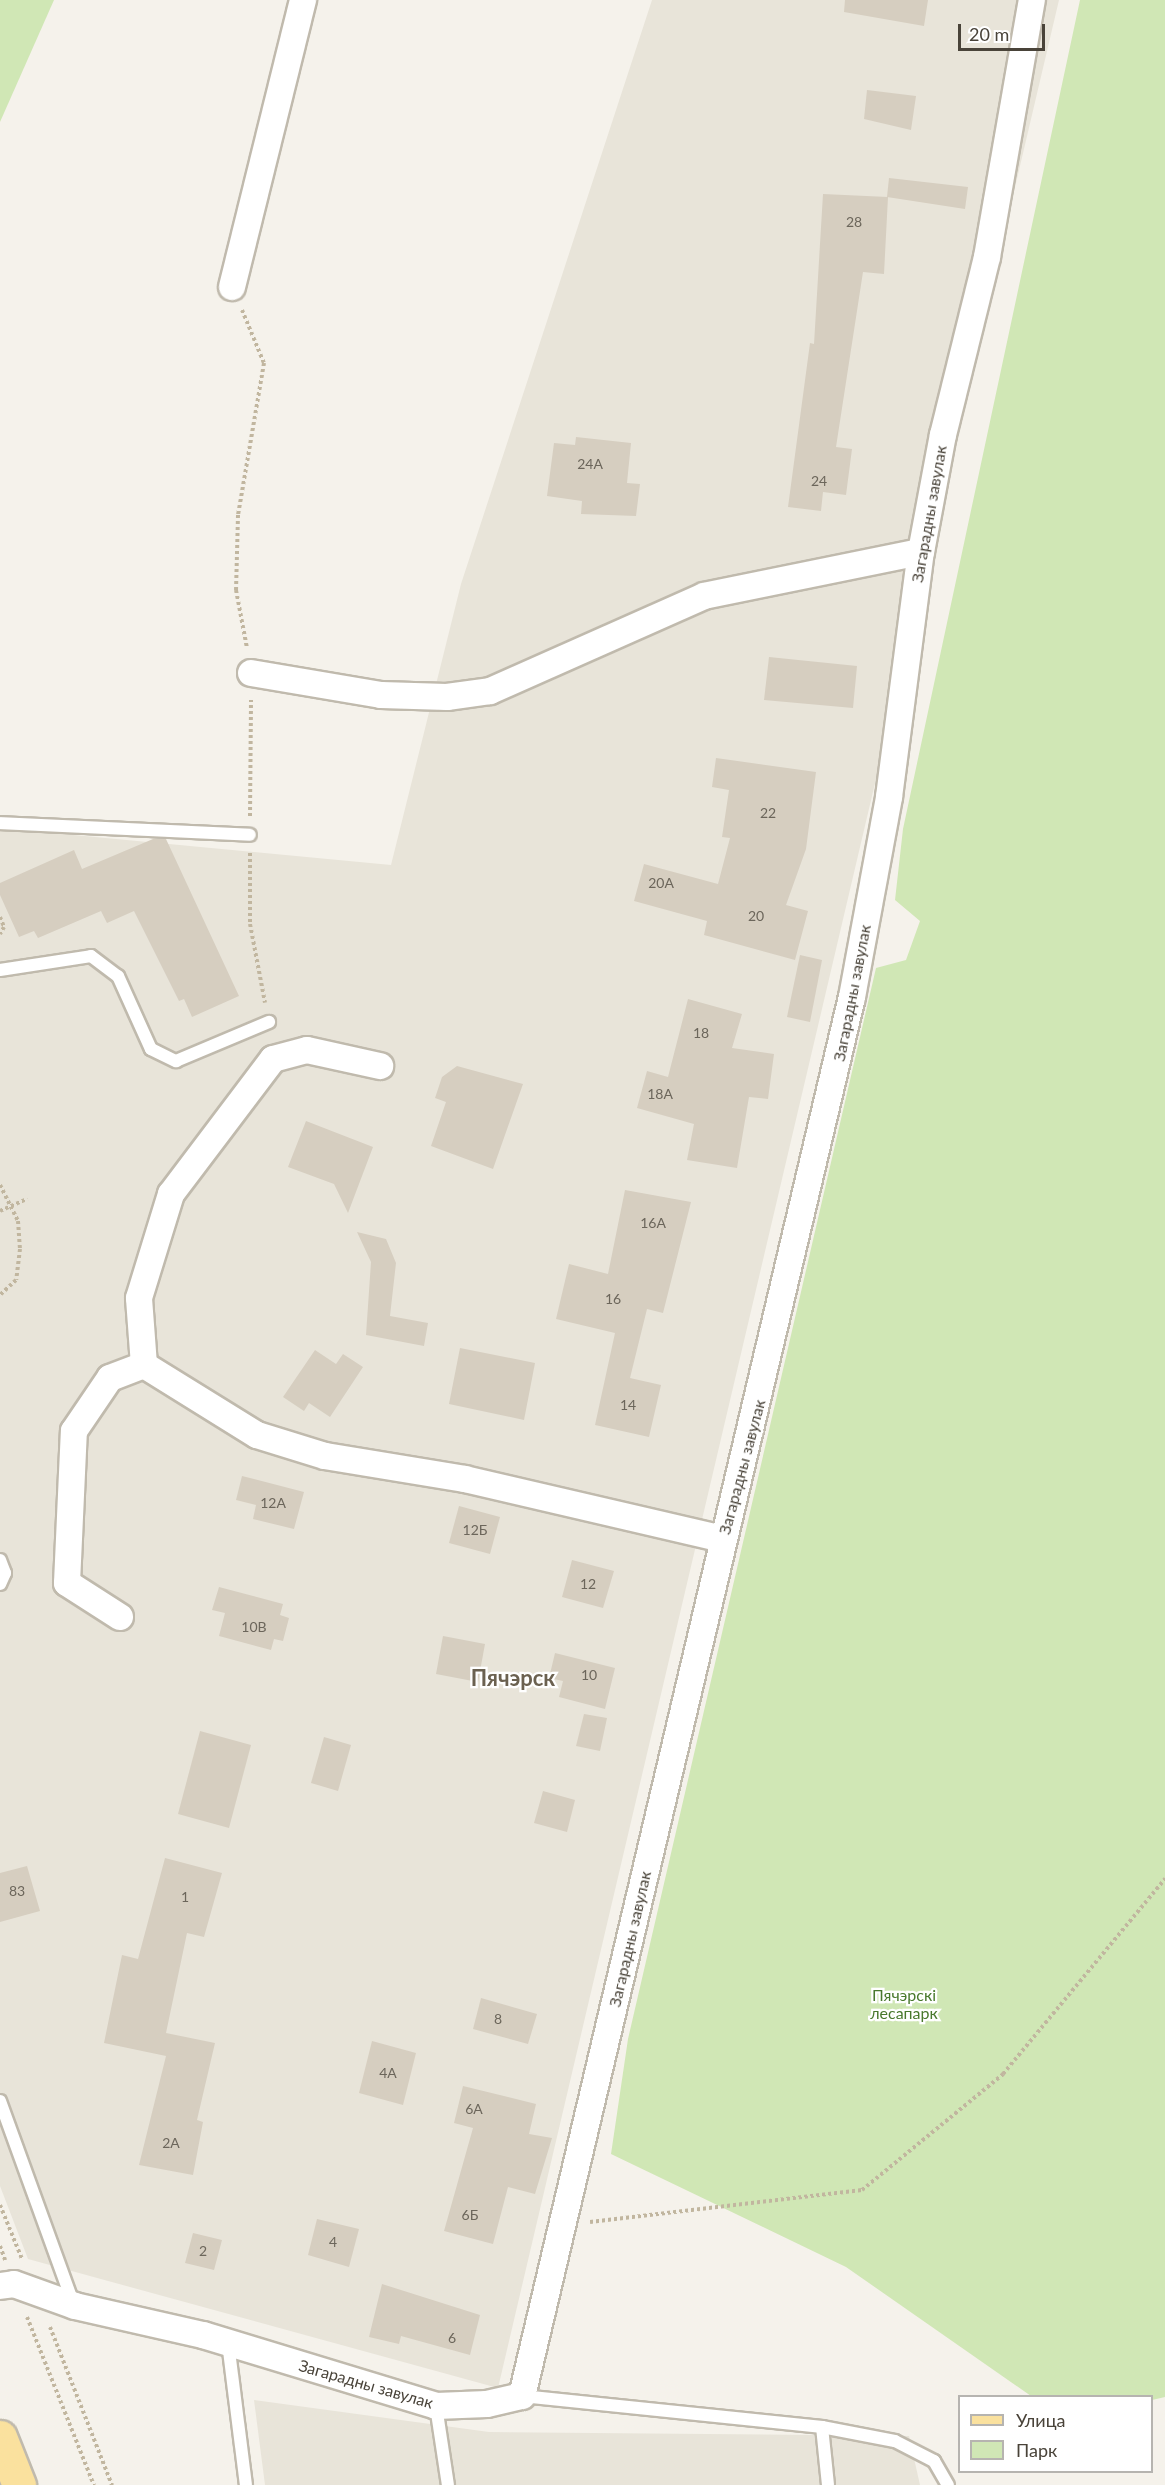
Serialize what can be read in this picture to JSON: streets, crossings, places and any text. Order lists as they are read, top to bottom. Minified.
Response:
{"streets":{"street":["Загарадны завулак"]},"districts":["Пячэрск"],"parks":["Пячэрскі лесапарк"],"house_numbers":["28","24А","24","22","20А","20","18","18А","16А","16","14","12А","12Б","12","10В","10","83","1","8","4А","6А","2А","6Б","4","2","6"],"legend":["Улица","Парк"],"scale_bar":"20 m"}
